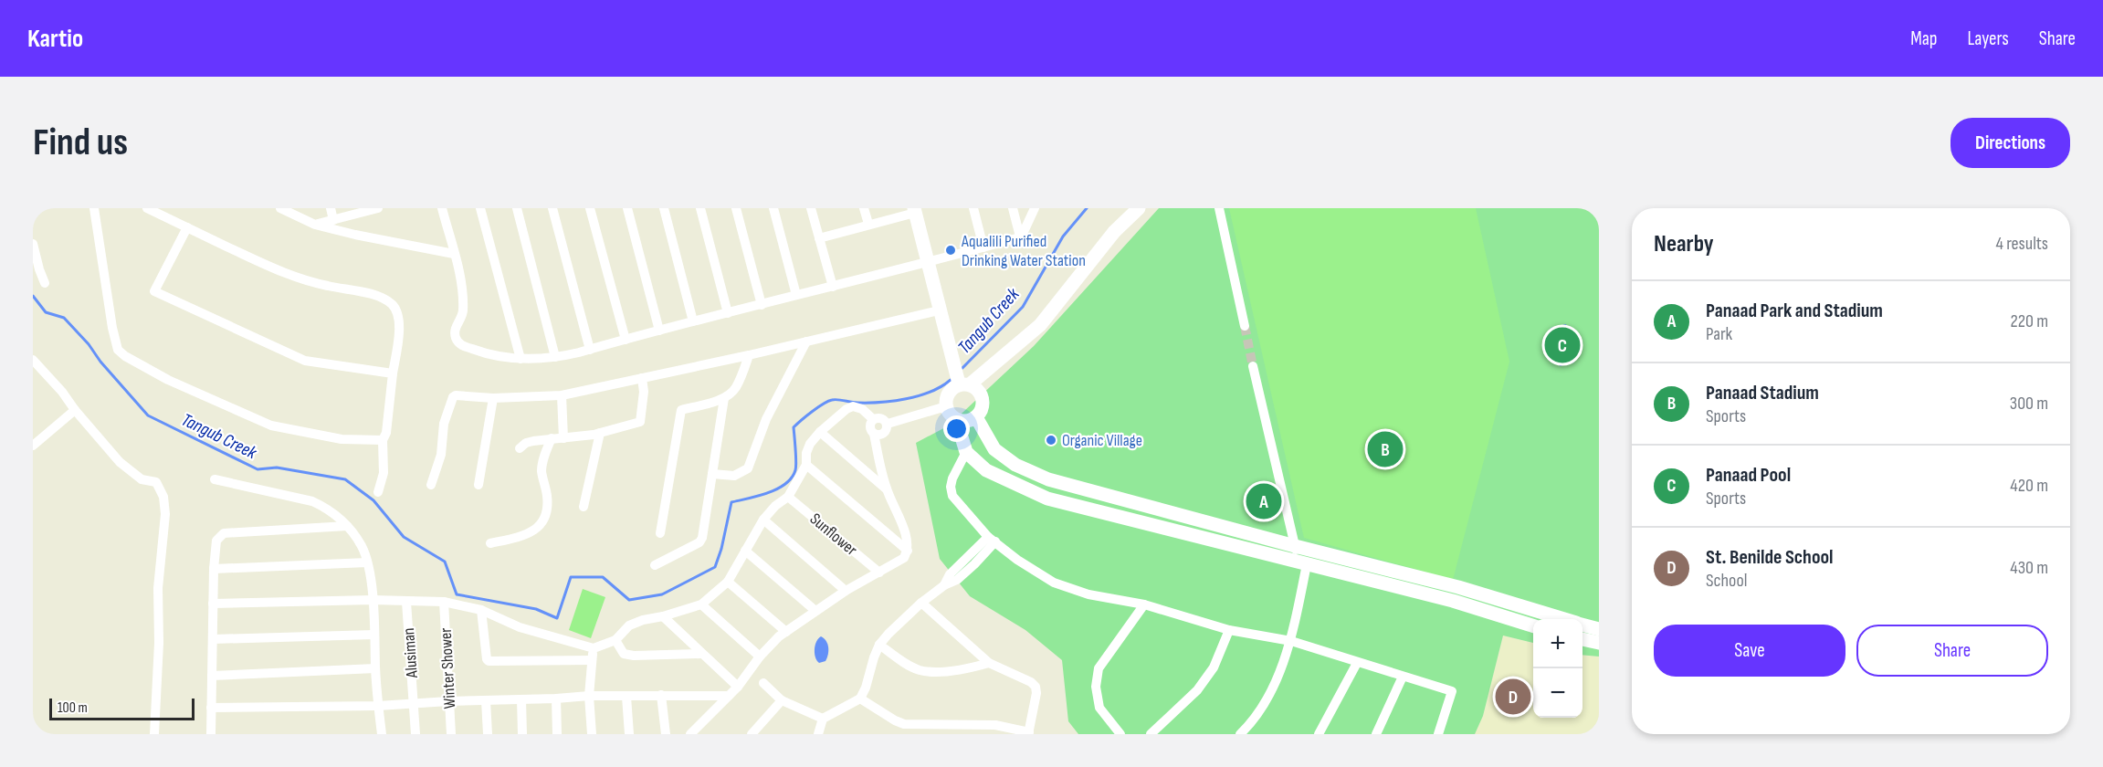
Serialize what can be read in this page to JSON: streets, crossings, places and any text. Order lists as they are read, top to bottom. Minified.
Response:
{"streets":{"street":["Sunflower","Alusiman","Winter Shower"]},"water":["Tangub Creek"],"places":["Aqualili Purified Drinking Water Station","Organic Village"],"scale_bar":"100 m","page":{"header":"Kartio","nav":["Map","Layers","Share"],"buttons":["Directions",["Save","Share"]],"title":"Find us","heading":["Nearby","4 results"],"list":[{"mark":"A","name":"Panaad Park and Stadium","note":"Park","value":"220 m"},{"mark":"B","name":"Panaad Stadium","note":"Sports","value":"300 m"},{"mark":"C","name":"Panaad Pool","note":"Sports","value":"420 m"},{"mark":"D","name":"St. Benilde School","note":"School","value":"430 m"}],"pins":["C","B","A","D"],"map_buttons":["+","−"],"scale":"100 m"}}
